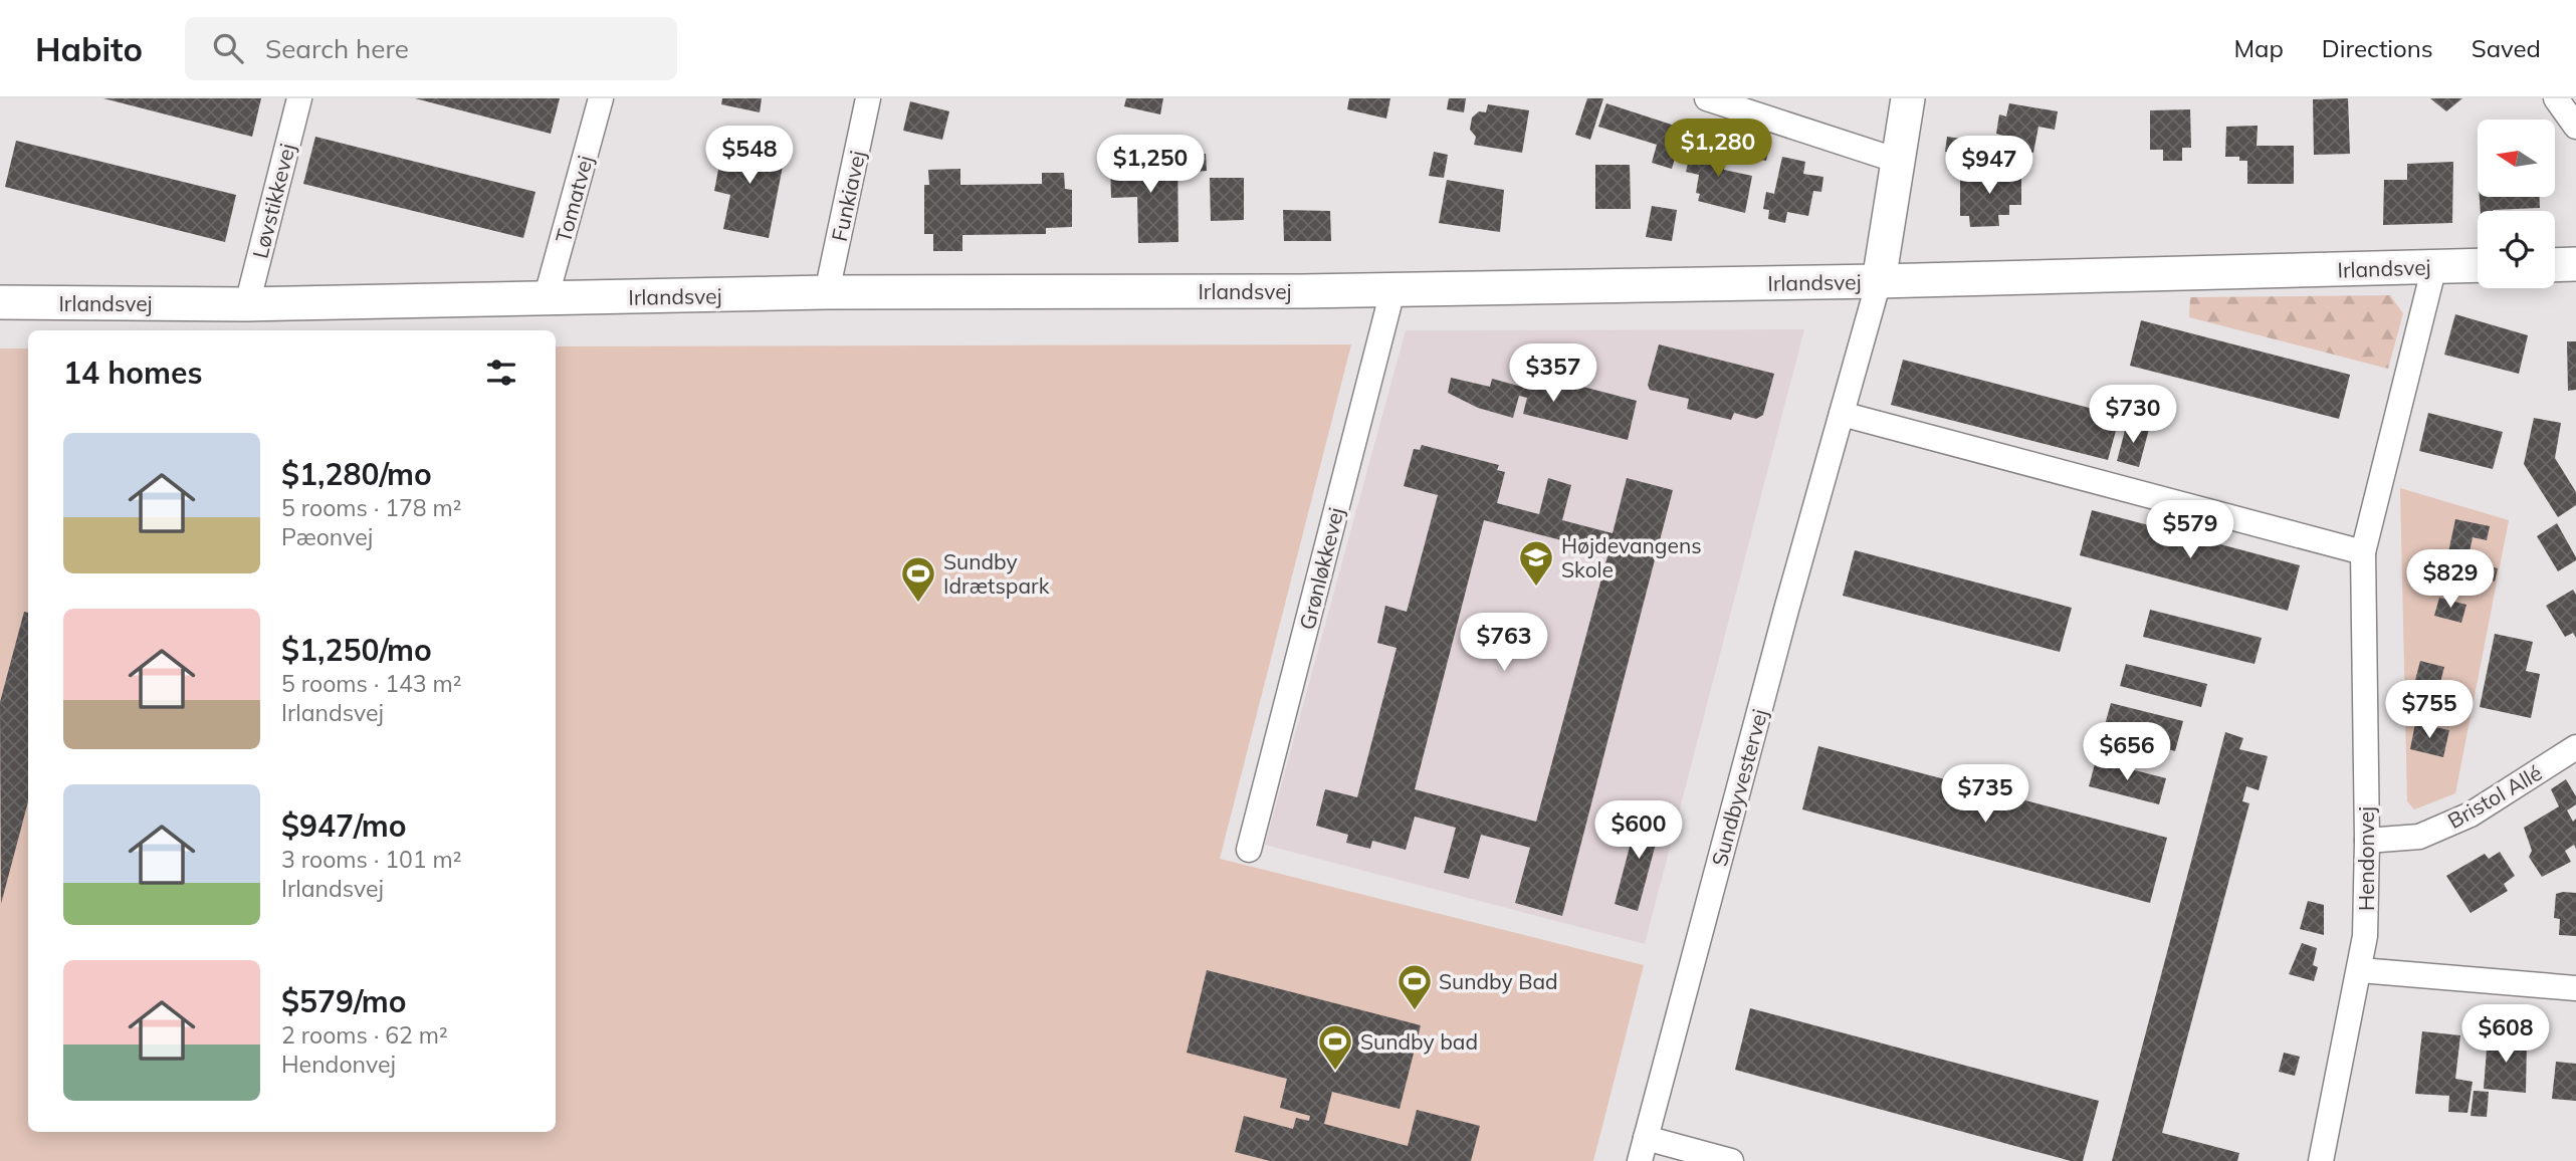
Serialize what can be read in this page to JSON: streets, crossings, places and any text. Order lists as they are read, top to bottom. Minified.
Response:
{"streets":{"street":["Funkiavej","Tomatvej","Løvstikkevej","Irlandsvej","Grønløkkevej","Sundbyvestervej","Bristol Allé","Hendonvej"]},"crossings":[["Funkiavej","Irlandsvej"],["Tomatvej","Irlandsvej"],["Løvstikkevej","Irlandsvej"],["Irlandsvej","Grønløkkevej"],["Irlandsvej","Sundbyvestervej"],["Irlandsvej","Hendonvej"],["Bristol Allé","Hendonvej"]],"places":{"school or university":["Højdevangens Skole"],"sports":["Sundby Idrætspark","Sundby Bad","Sundby bad"]},"north":"left","page":{"header":"Habito","search":"Search here","nav":["Map","Directions","Saved"],"price":["$1,280","$548","$1,250","$947","$357","$730","$579","$829","$763","$755","$656","$735","$600","$608"],"heading":"14 homes","list":[{"name":"$1,280/mo","note":"5 rooms · 178 m² · Pæonvej"},{"name":"$1,250/mo","note":"5 rooms · 143 m² · Irlandsvej"},{"name":"$947/mo","note":"3 rooms · 101 m² · Irlandsvej"},{"name":"$579/mo","note":"2 rooms · 62 m² · Hendonvej"}]}}
